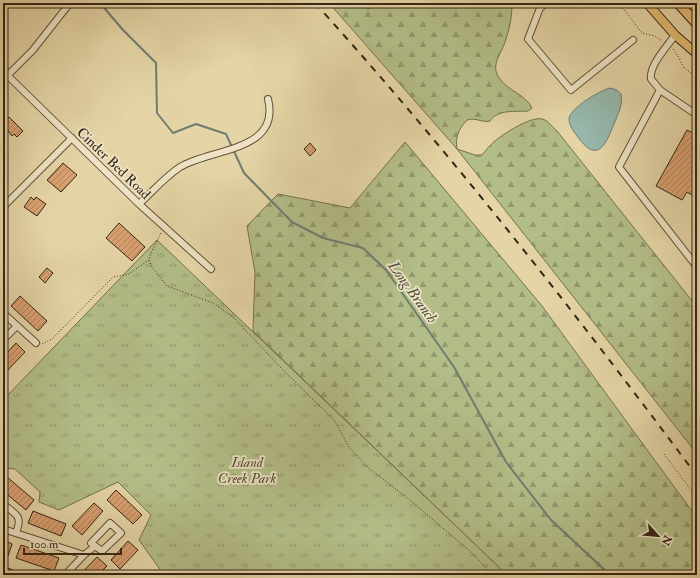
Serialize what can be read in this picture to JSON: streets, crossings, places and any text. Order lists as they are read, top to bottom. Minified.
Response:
{"streets":{"street":["Cinder Bed Road"]},"water":["Long Branch"],"parks":["Island Creek Park"],"scale_bar":"100 m","north":"bottom right"}
